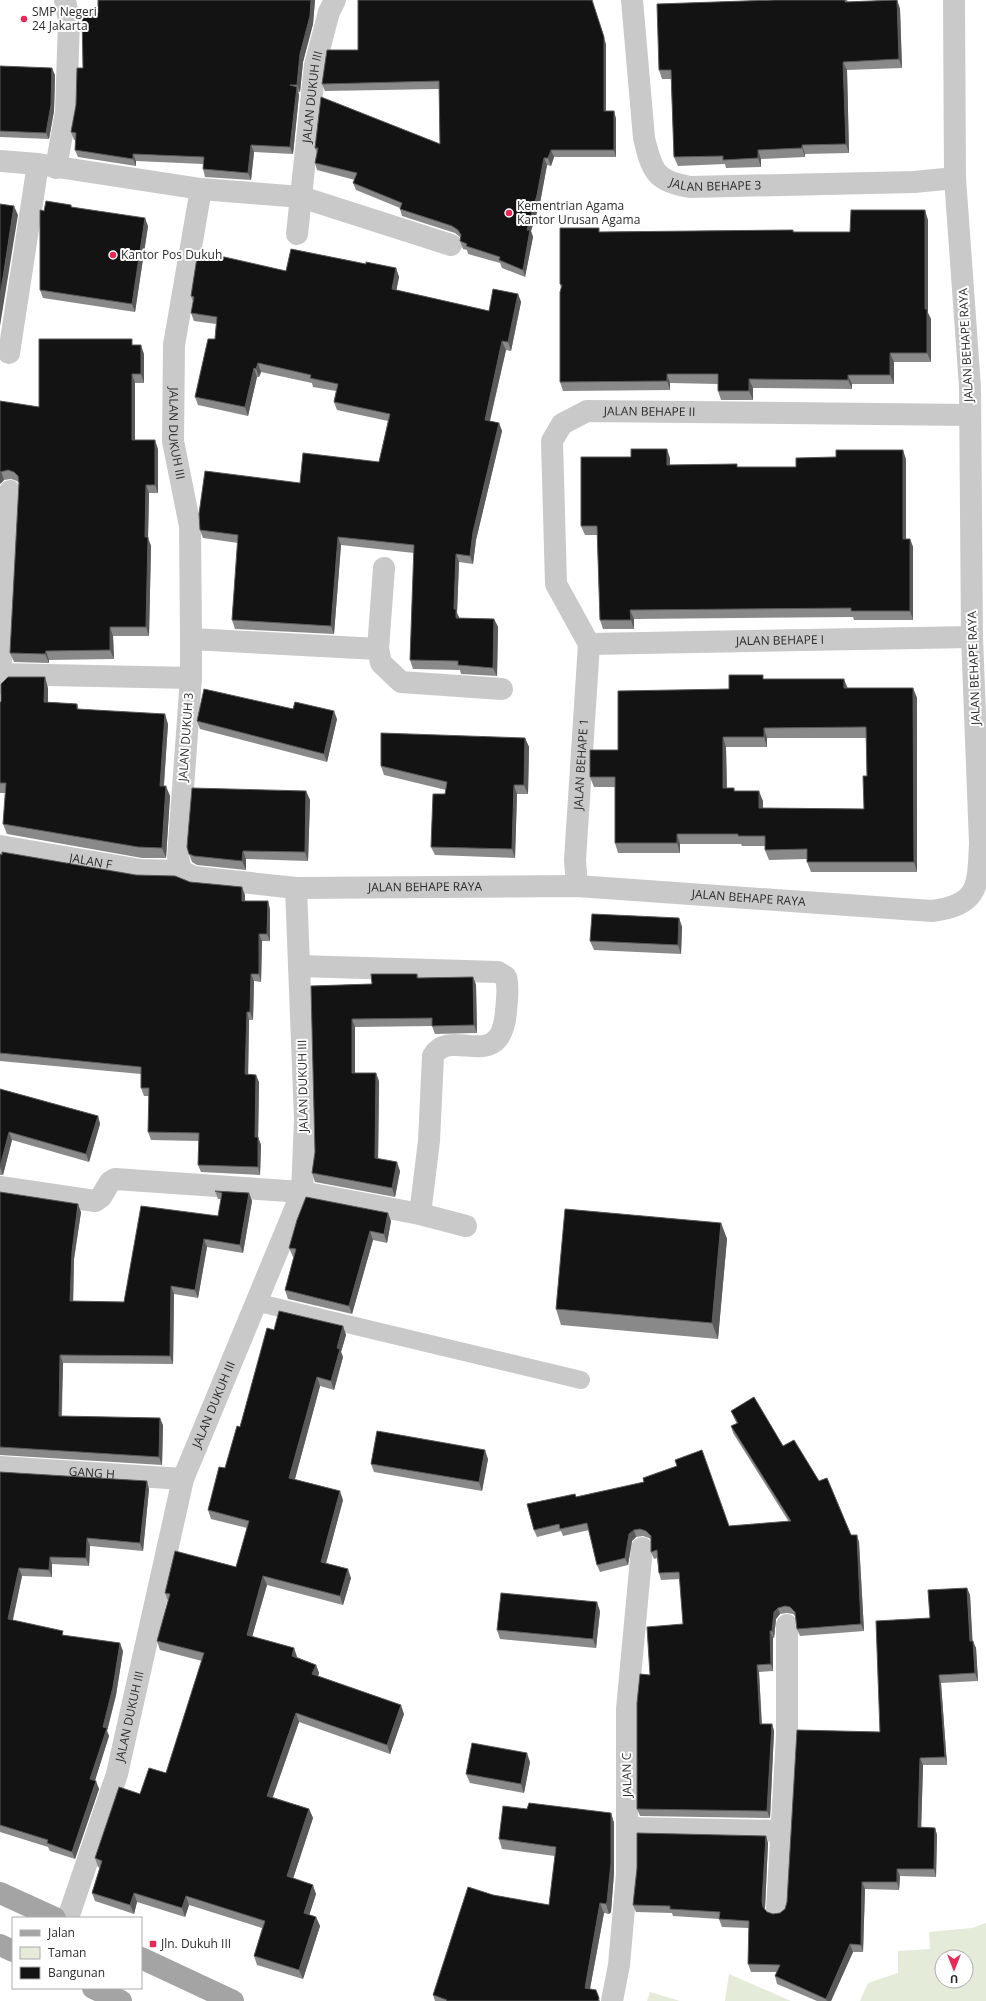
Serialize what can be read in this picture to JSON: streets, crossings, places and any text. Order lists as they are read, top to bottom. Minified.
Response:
{"streets":{"street":["JALAN DUKUH III","JALAN BEHAPE 3","JALAN BEHAPE RAYA","JALAN BEHAPE II","JALAN BEHAPE I","JALAN DUKUH 3","JALAN BEHAPE 1","JALAN F","GANG H","JALAN C"]},"crossings":[["JALAN DUKUH III","JALAN BEHAPE RAYA"],["JALAN DUKUH III","JALAN DUKUH 3"],["JALAN DUKUH III","GANG H"],["JALAN BEHAPE 3","JALAN BEHAPE RAYA"],["JALAN BEHAPE RAYA","JALAN BEHAPE II"],["JALAN BEHAPE RAYA","JALAN BEHAPE I"],["JALAN BEHAPE RAYA","JALAN BEHAPE 1"],["JALAN BEHAPE II","JALAN BEHAPE I"],["JALAN BEHAPE II","JALAN BEHAPE 1"],["JALAN BEHAPE I","JALAN BEHAPE 1"],["JALAN DUKUH 3","JALAN F"]],"places":{"other":["SMP Negeri 24 Jakarta","Kementrian Agama Kantor Urusan Agama","Kantor Pos Dukuh"],"transit":["Jln. Dukuh III"]},"legend":["Jalan","Taman","Bangunan"],"north":"bottom"}
